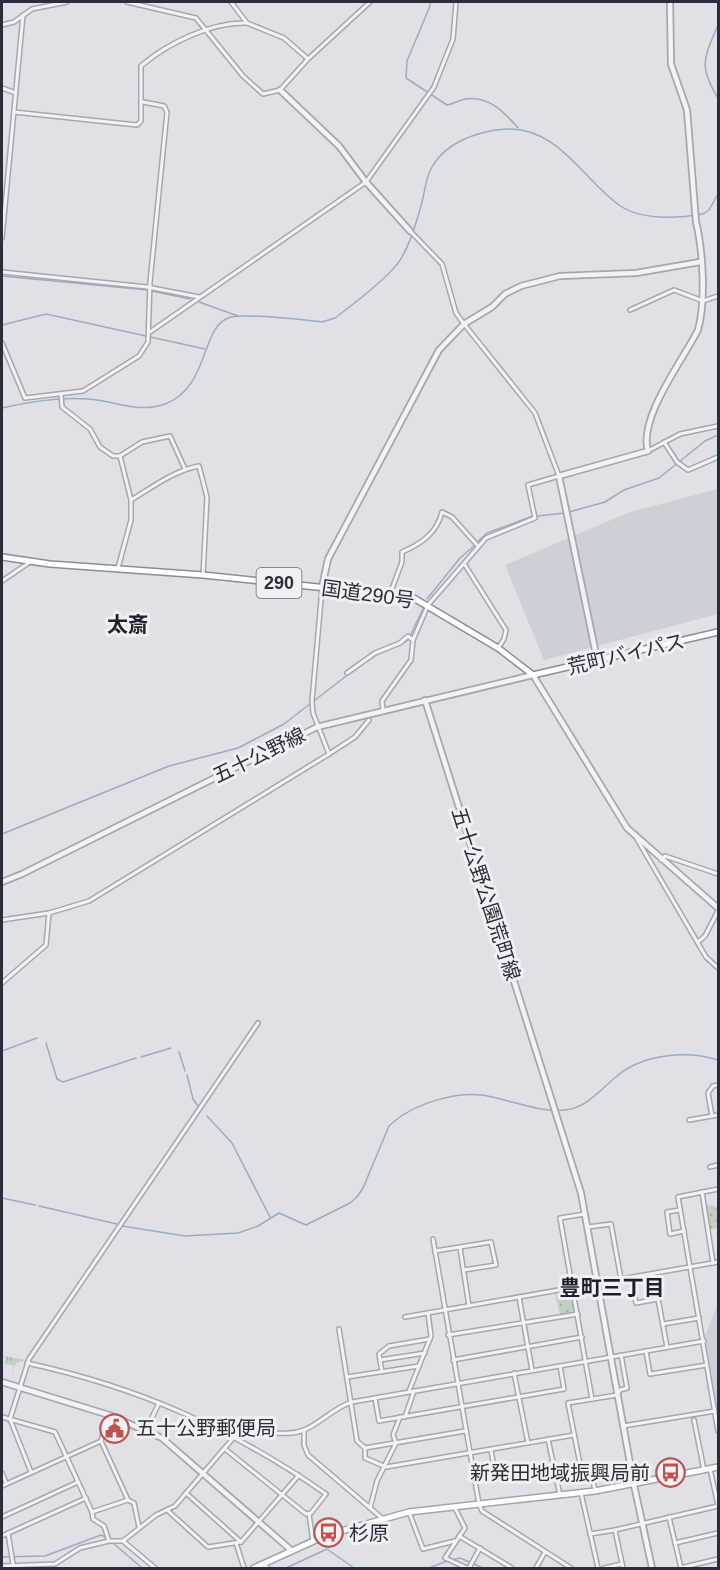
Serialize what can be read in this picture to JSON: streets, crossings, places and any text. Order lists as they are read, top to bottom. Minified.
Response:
{"streets":{"main road":["290","国道290号","荒町バイパス"],"street":["五十公野線","五十公野公園荒町線"]},"crossings":[["国道290号","荒町バイパス"],["国道290号","五十公野線"],["荒町バイパス","五十公野線"],["五十公野線","五十公野公園荒町線"]],"districts":["太斎","豊町三丁目"],"places":{"public building":["五十公野郵便局"],"bus stop":["新発田地域振興局前","杉原"]}}
